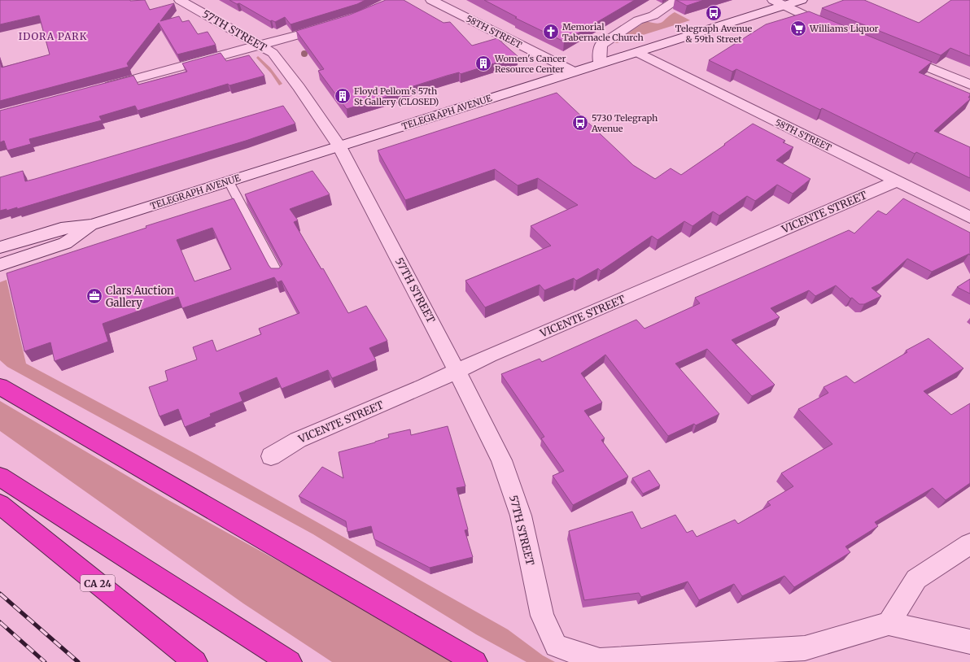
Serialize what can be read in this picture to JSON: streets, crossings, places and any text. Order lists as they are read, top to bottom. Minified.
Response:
{"streets":{"highway":["CA 24"],"street":["57TH STREET","58TH STREET","TELEGRAPH AVENUE","VICENTE STREET"]},"crossings":[["57TH STREET","TELEGRAPH AVENUE"],["57TH STREET","VICENTE STREET"],["58TH STREET","TELEGRAPH AVENUE"],["58TH STREET","VICENTE STREET"]],"districts":["IDORA PARK"],"places":{"bus stop":["Telegraph Avenue & 59th Street","5730 Telegraph Avenue"],"supermarket":["Williams Liquor"],"church":["Memorial Tabernacle Church"],"building":["Women's Cancer Resource Center","Floyd Pellom's 57th St Gallery (CLOSED)"],"office":["Clars Auction Gallery"]}}
